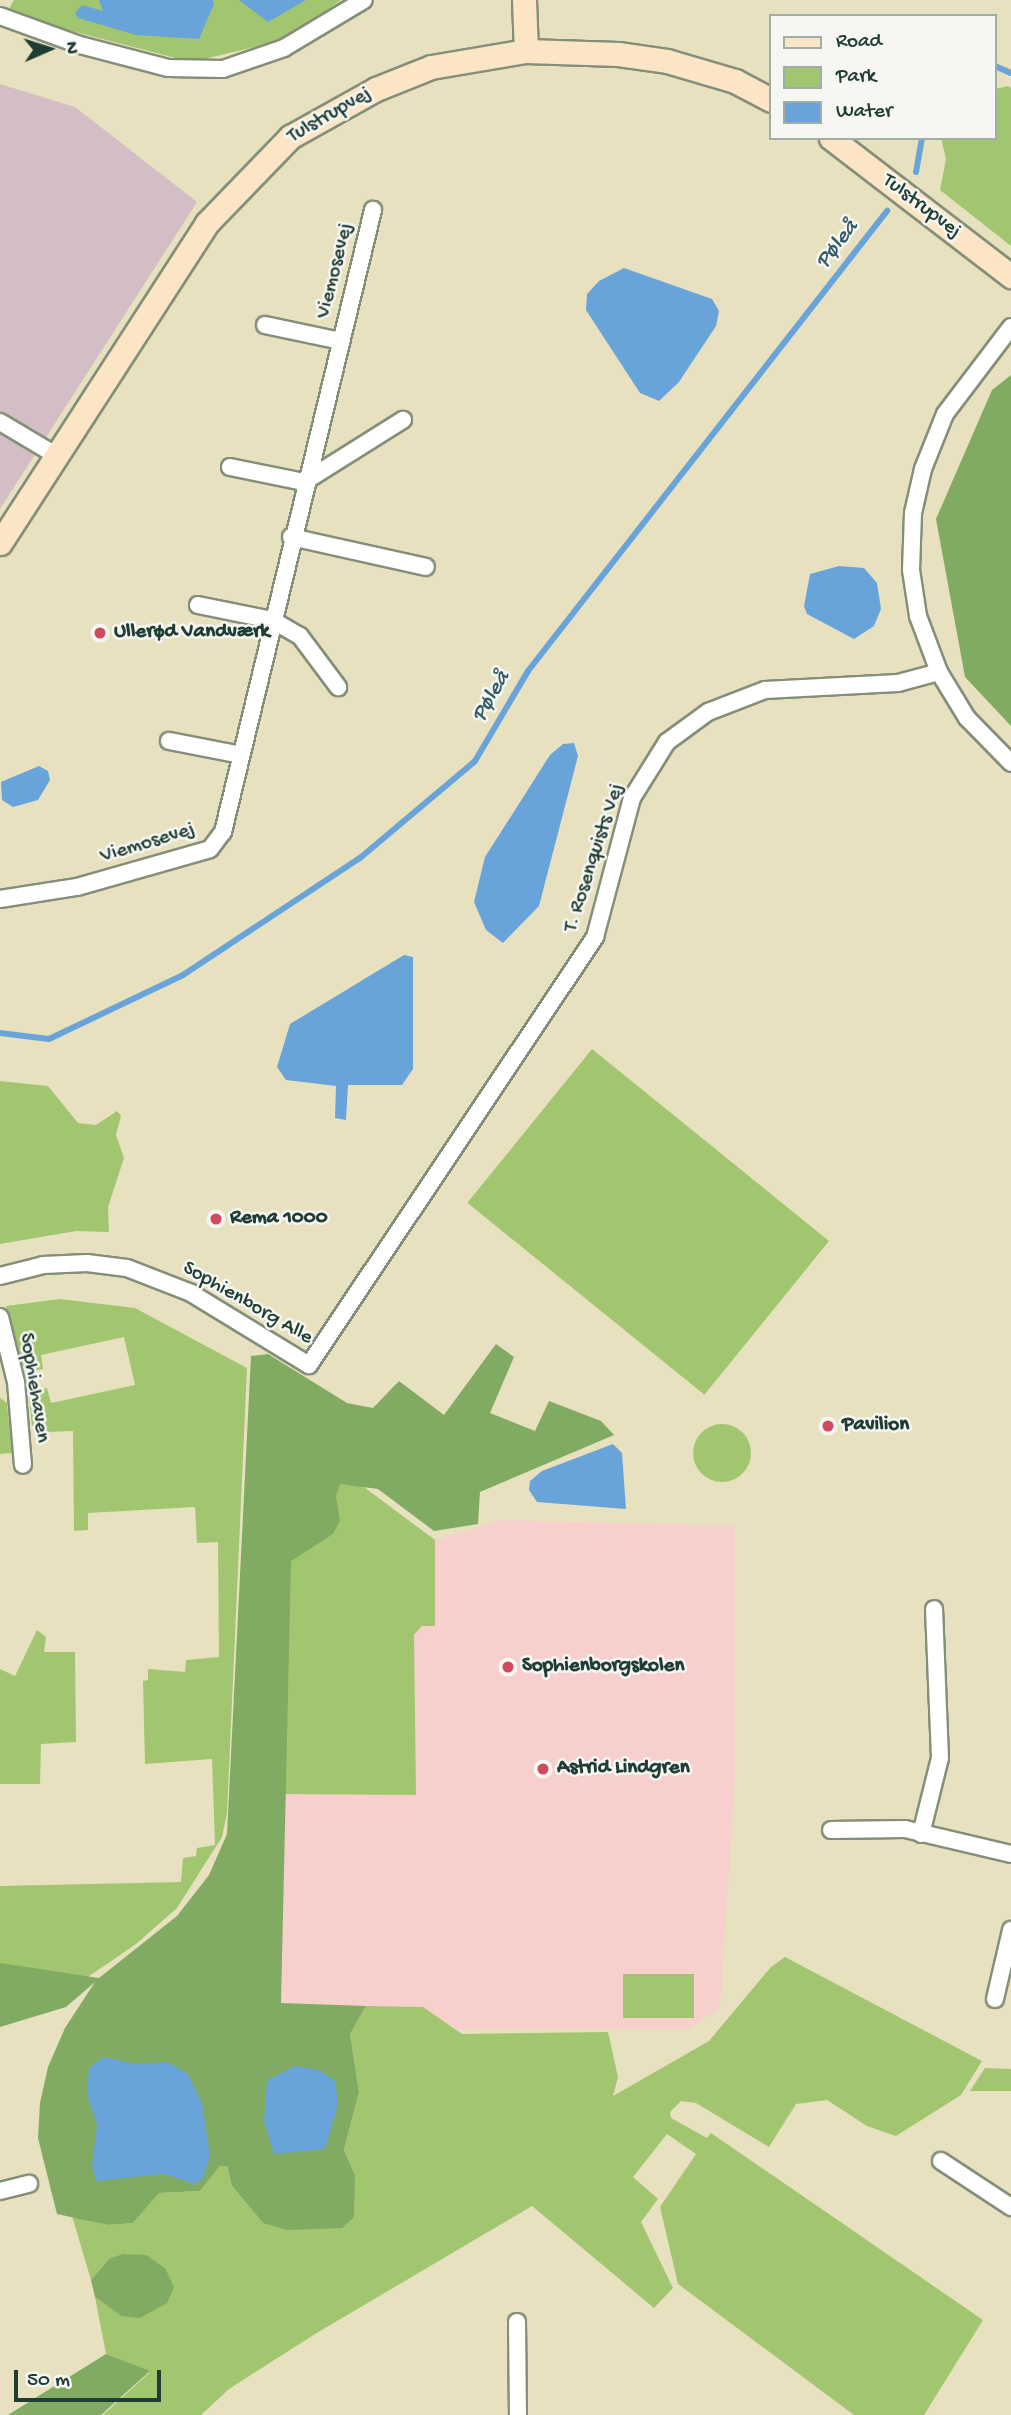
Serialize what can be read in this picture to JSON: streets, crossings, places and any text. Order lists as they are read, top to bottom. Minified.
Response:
{"streets":{"street":["Tulstrupvej","Viemosevej","T. Rosenquists Vej","Sophienborg Alle","Sophiehaven"]},"crossings":[["T. Rosenquists Vej","Sophienborg Alle"]],"water":["Pøleå"],"places":["Ullerød Vandværk","Rema 1000","Pavilion","Sophienborgskolen","Astrid Lindgren"],"legend":["Road","Park","Water"],"scale_bar":"50 m","north":"right"}
